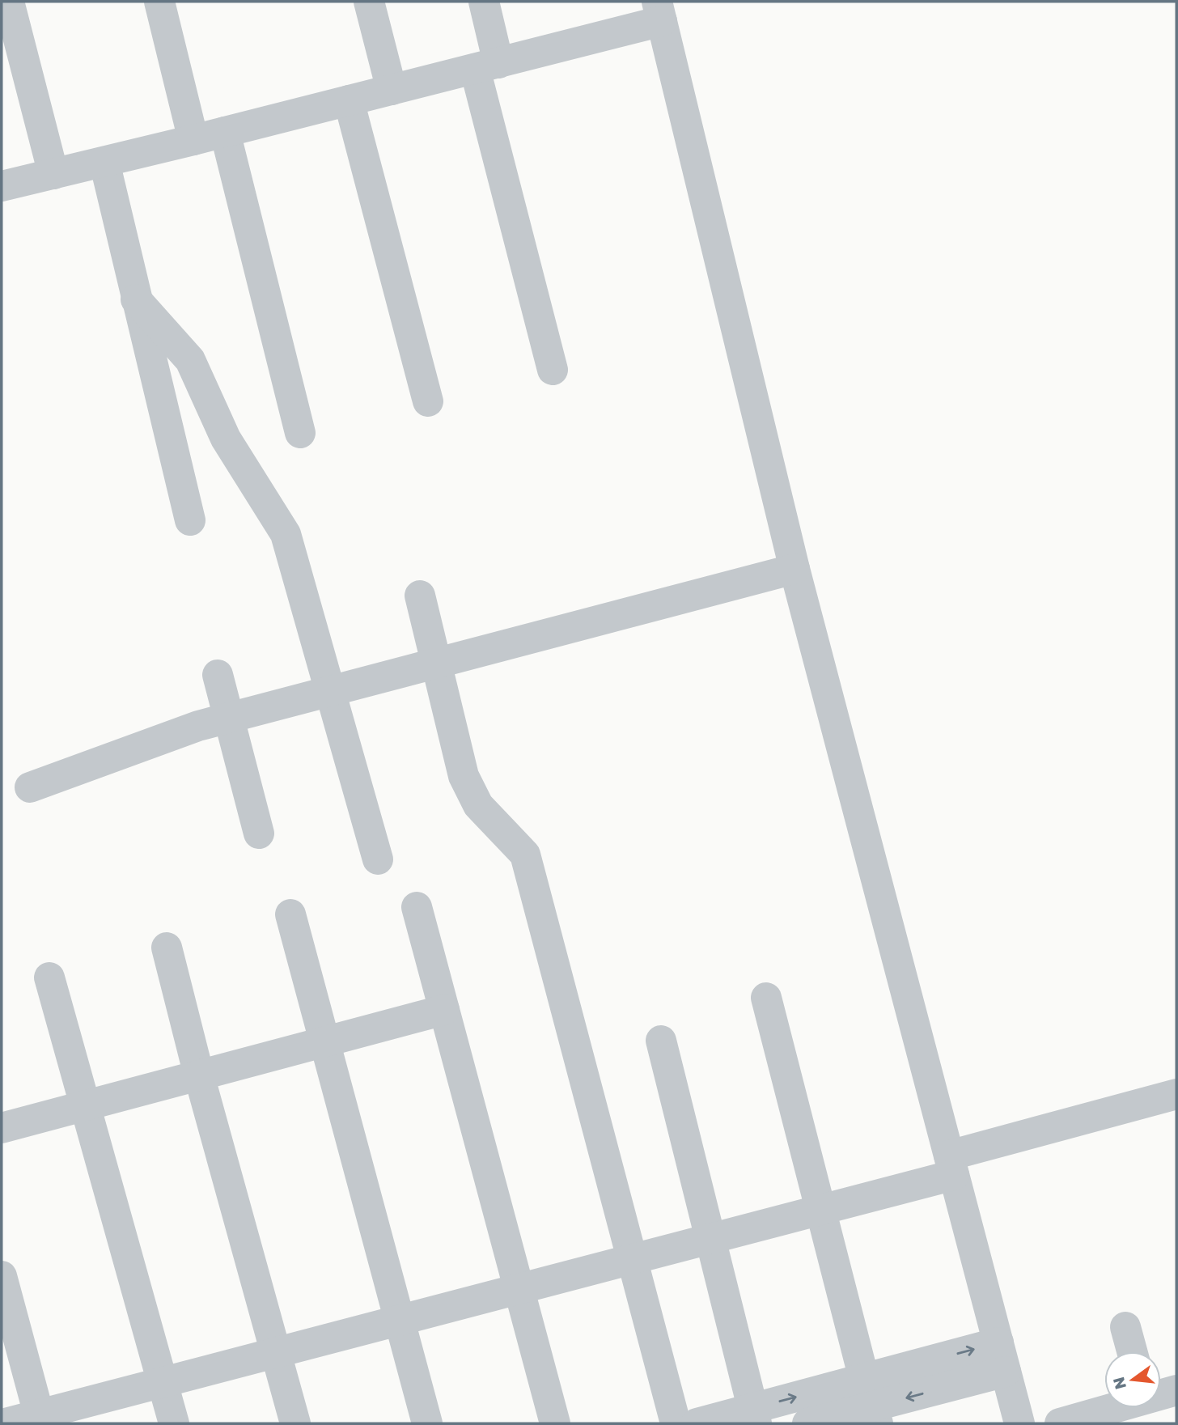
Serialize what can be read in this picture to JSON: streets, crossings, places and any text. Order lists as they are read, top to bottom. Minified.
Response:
{"north":"left"}
